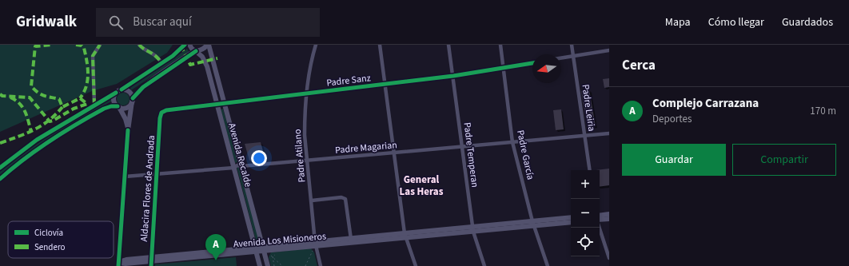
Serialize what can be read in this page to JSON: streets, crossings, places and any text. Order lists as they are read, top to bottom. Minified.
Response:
{"streets":{"main road":["Avenida Recalde","Avenida Los Misioneros"],"street":["Padre Sanz","Padre Leiria","Padre Magarian","Padre Temperan","Padre García","Padre Atilano","Aldacira Flores de Andrada"]},"crossings":[["Padre Sanz","Avenida Recalde"],["Padre Sanz","Padre Temperan"],["Padre Sanz","Padre García"],["Padre Sanz","Padre Atilano"],["Padre Sanz","Aldacira Flores de Andrada"],["Padre Leiria","Padre Magarian"],["Padre Magarian","Avenida Recalde"],["Padre Magarian","Padre Temperan"],["Padre Magarian","Padre García"],["Padre Magarian","Padre Atilano"],["Padre Magarian","Aldacira Flores de Andrada"],["Avenida Recalde","Avenida Los Misioneros"],["Padre Temperan","Avenida Los Misioneros"],["Padre García","Avenida Los Misioneros"],["Padre Atilano","Avenida Los Misioneros"],["Aldacira Flores de Andrada","Avenida Los Misioneros"]],"districts":["General Las Heras"],"legend":["Ciclovía","Sendero"],"north":"left","page":{"header":"Gridwalk","search":"Buscar aquí","nav":["Mapa","Cómo llegar","Guardados"],"heading":"Cerca","list":[{"mark":"A","name":"Complejo Carrazana","note":"Deportes","value":"170 m"}],"buttons":["Guardar","Compartir"],"map_buttons":["+","−"],"pins":"A"}}
